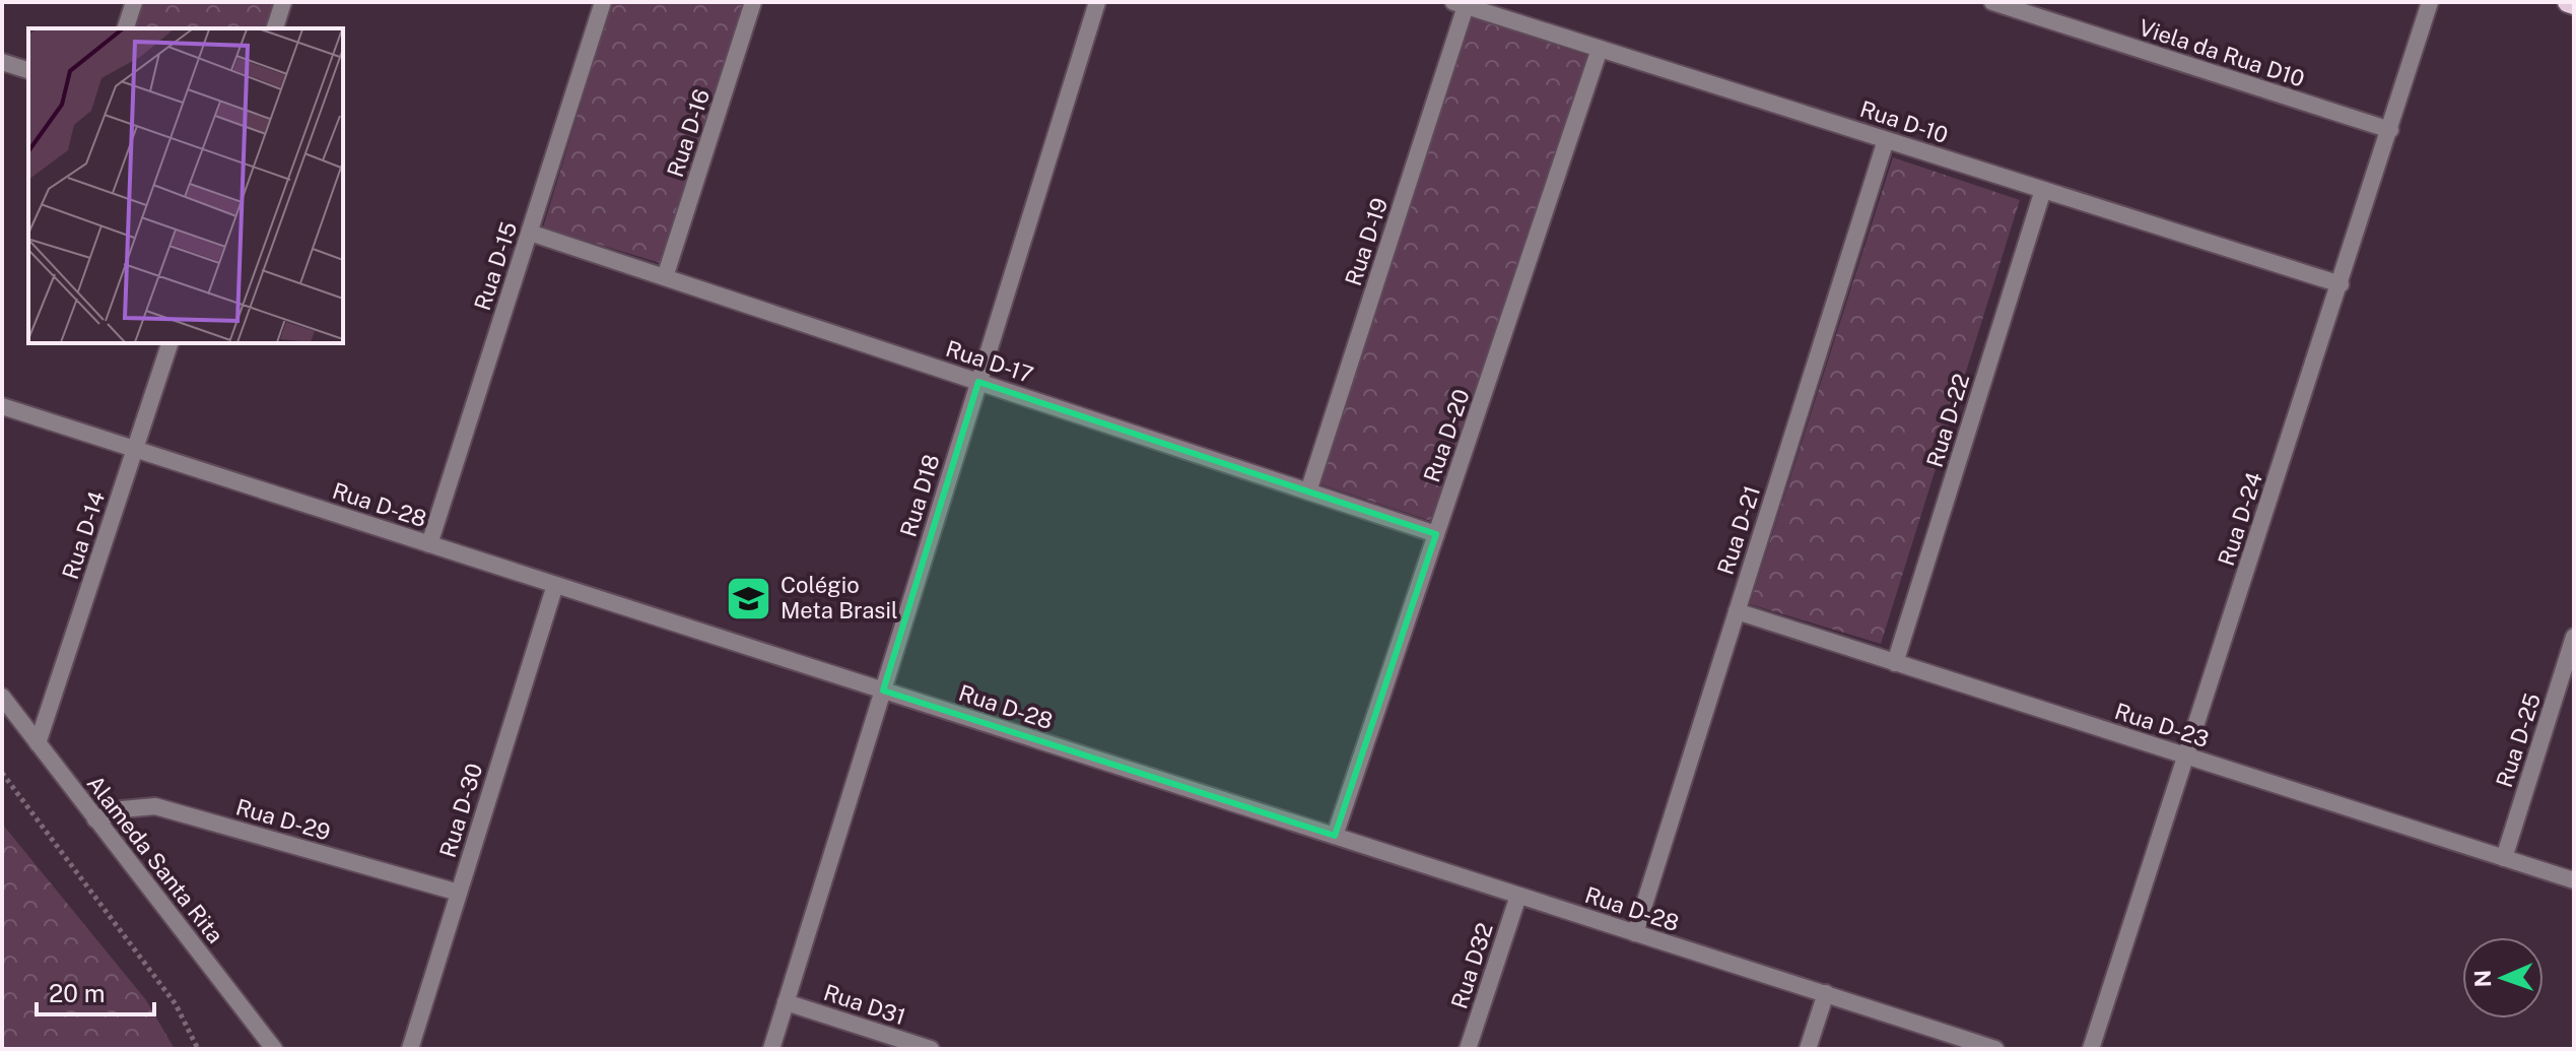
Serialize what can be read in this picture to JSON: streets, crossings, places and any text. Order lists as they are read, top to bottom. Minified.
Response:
{"streets":{"street":["Viela da Rua D10","Rua D-10","Rua D-16","Rua D-19","Rua D-15","Rua D-17","Rua D-22","Rua D-20","Rua D18","Rua D-28","Rua D-24","Rua D-21","Rua D-14","Rua D-23","Rua D-25","Rua D-30","Rua D-29","Alameda Santa Rita","Rua D32","Rua D31"]},"crossings":[["Viela da Rua D10","Rua D-24"],["Rua D-10","Rua D-19"],["Rua D-10","Rua D-22"],["Rua D-10","Rua D-20"],["Rua D-10","Rua D-24"],["Rua D-10","Rua D-21"],["Rua D-16","Rua D-17"],["Rua D-19","Rua D-17"],["Rua D-15","Rua D-17"],["Rua D-15","Rua D-28"],["Rua D-17","Rua D-20"],["Rua D-17","Rua D18"],["Rua D-22","Rua D-23"],["Rua D-20","Rua D-28"],["Rua D18","Rua D-28"],["Rua D18","Rua D31"],["Rua D-28","Rua D-21"],["Rua D-28","Rua D-14"],["Rua D-28","Rua D-30"],["Rua D-28","Rua D32"],["Rua D-24","Rua D-23"],["Rua D-21","Rua D-23"],["Rua D-14","Alameda Santa Rita"],["Rua D-23","Rua D-25"],["Rua D-30","Rua D-29"],["Rua D-29","Alameda Santa Rita"]],"places":{"school or university":["Colégio Meta Brasil"]},"scale_bar":"20 m","north":"left"}
